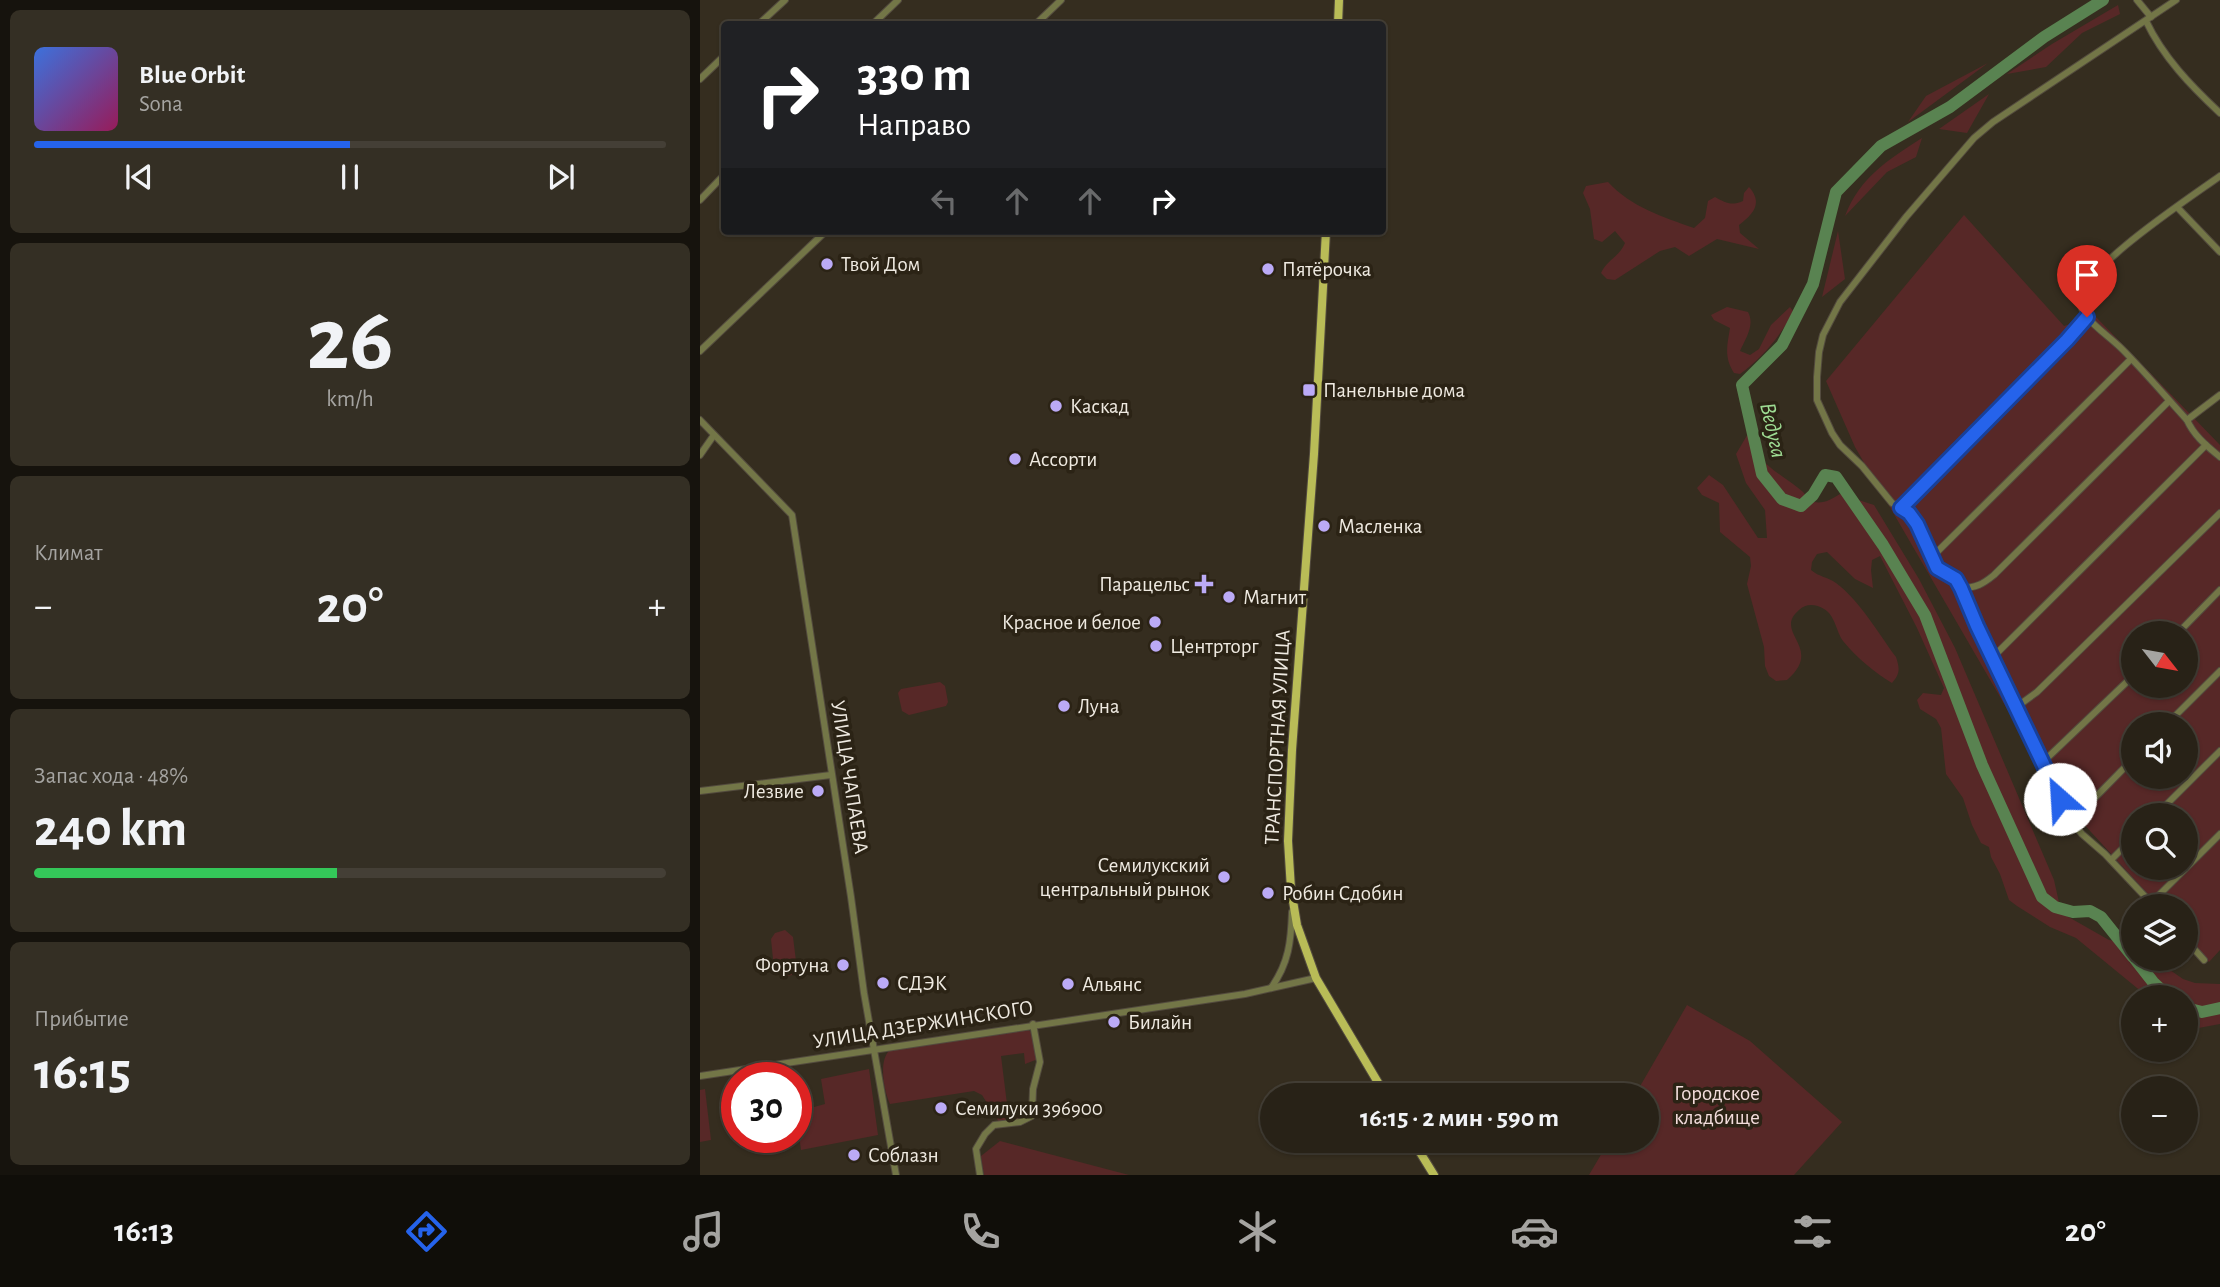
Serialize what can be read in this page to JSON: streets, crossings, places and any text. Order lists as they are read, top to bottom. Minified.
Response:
{"streets":{"main road":["ТРАНСПОРТНАЯ УЛИЦА"],"street":["УЛИЦА ЧАПАЕВА","УЛИЦА ДЗЕРЖИНСКОГО"]},"crossings":[["ТРАНСПОРТНАЯ УЛИЦА","УЛИЦА ДЗЕРЖИНСКОГО"],["УЛИЦА ЧАПАЕВА","УЛИЦА ДЗЕРЖИНСКОГО"]],"water":["Ведуга"],"parks":["Городское кладбище"],"places":{"other":["Твой Дом","Пятёрочка","Каскад","Ассорти","Масленка","Магнит","Красное и белое","Центрторг","Луна","Лезвие","Семилукский центральный рынок","Робин Сдобин","Фортуна","СДЭК","Альянс","Билайн","Семилуки 396900","Соблазн"],"transit":["Панельные дома"],"health":["Парацельс"]},"north":"bottom right","page":{"turn":["330 m","Направо"],"song":["Blue Orbit","Sona"],"tile":[["26","km/h"],"Климат",["Запас хода · 48%","240 km"],["Прибытие","16:15"]],"heat":["−","20°","+"],"map_buttons":["+","−"],"limit":"30","trip":"16:15 · 2 мин · 590 m","tabs":["16:13","20°"]}}
